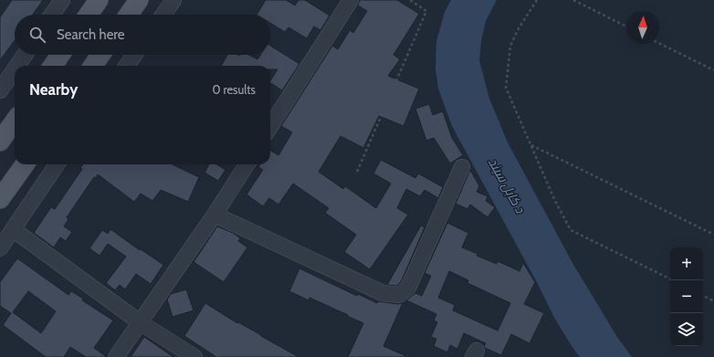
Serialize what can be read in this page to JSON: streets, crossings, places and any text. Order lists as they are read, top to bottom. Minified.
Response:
{"water":["د کابل سيند"],"north":"top","page":{"search":"Search here","heading":["Nearby","0 results"],"map_buttons":["+","−"]}}
